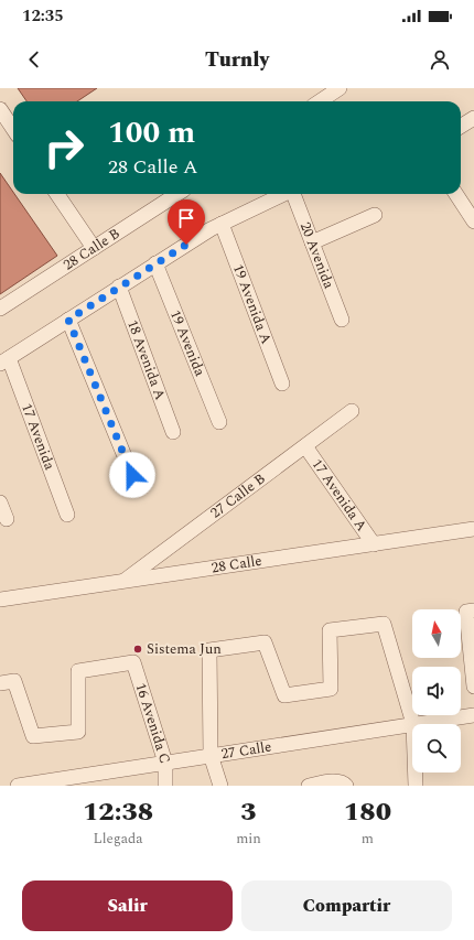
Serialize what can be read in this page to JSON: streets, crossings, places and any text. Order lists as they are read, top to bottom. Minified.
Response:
{"streets":{"street":["28 Calle B","20 Avenida","19 Avenida A","19 Avenida","18 Avenida A","17 Avenida","17 Avenida A","27 Calle B","28 Calle","16 Avenida C","27 Calle"]},"crossings":[["17 Avenida A","27 Calle B"],["17 Avenida A","28 Calle"],["27 Calle B","28 Calle"],["16 Avenida C","27 Calle"]],"places":["Sistema Jun"],"north":"top","page":{"status":"12:35","header":"Turnly","turn":["100 m","28 Calle A"],"eta":["12:38","Llegada","3","min","180","m"],"buttons":["Salir","Compartir"]}}
